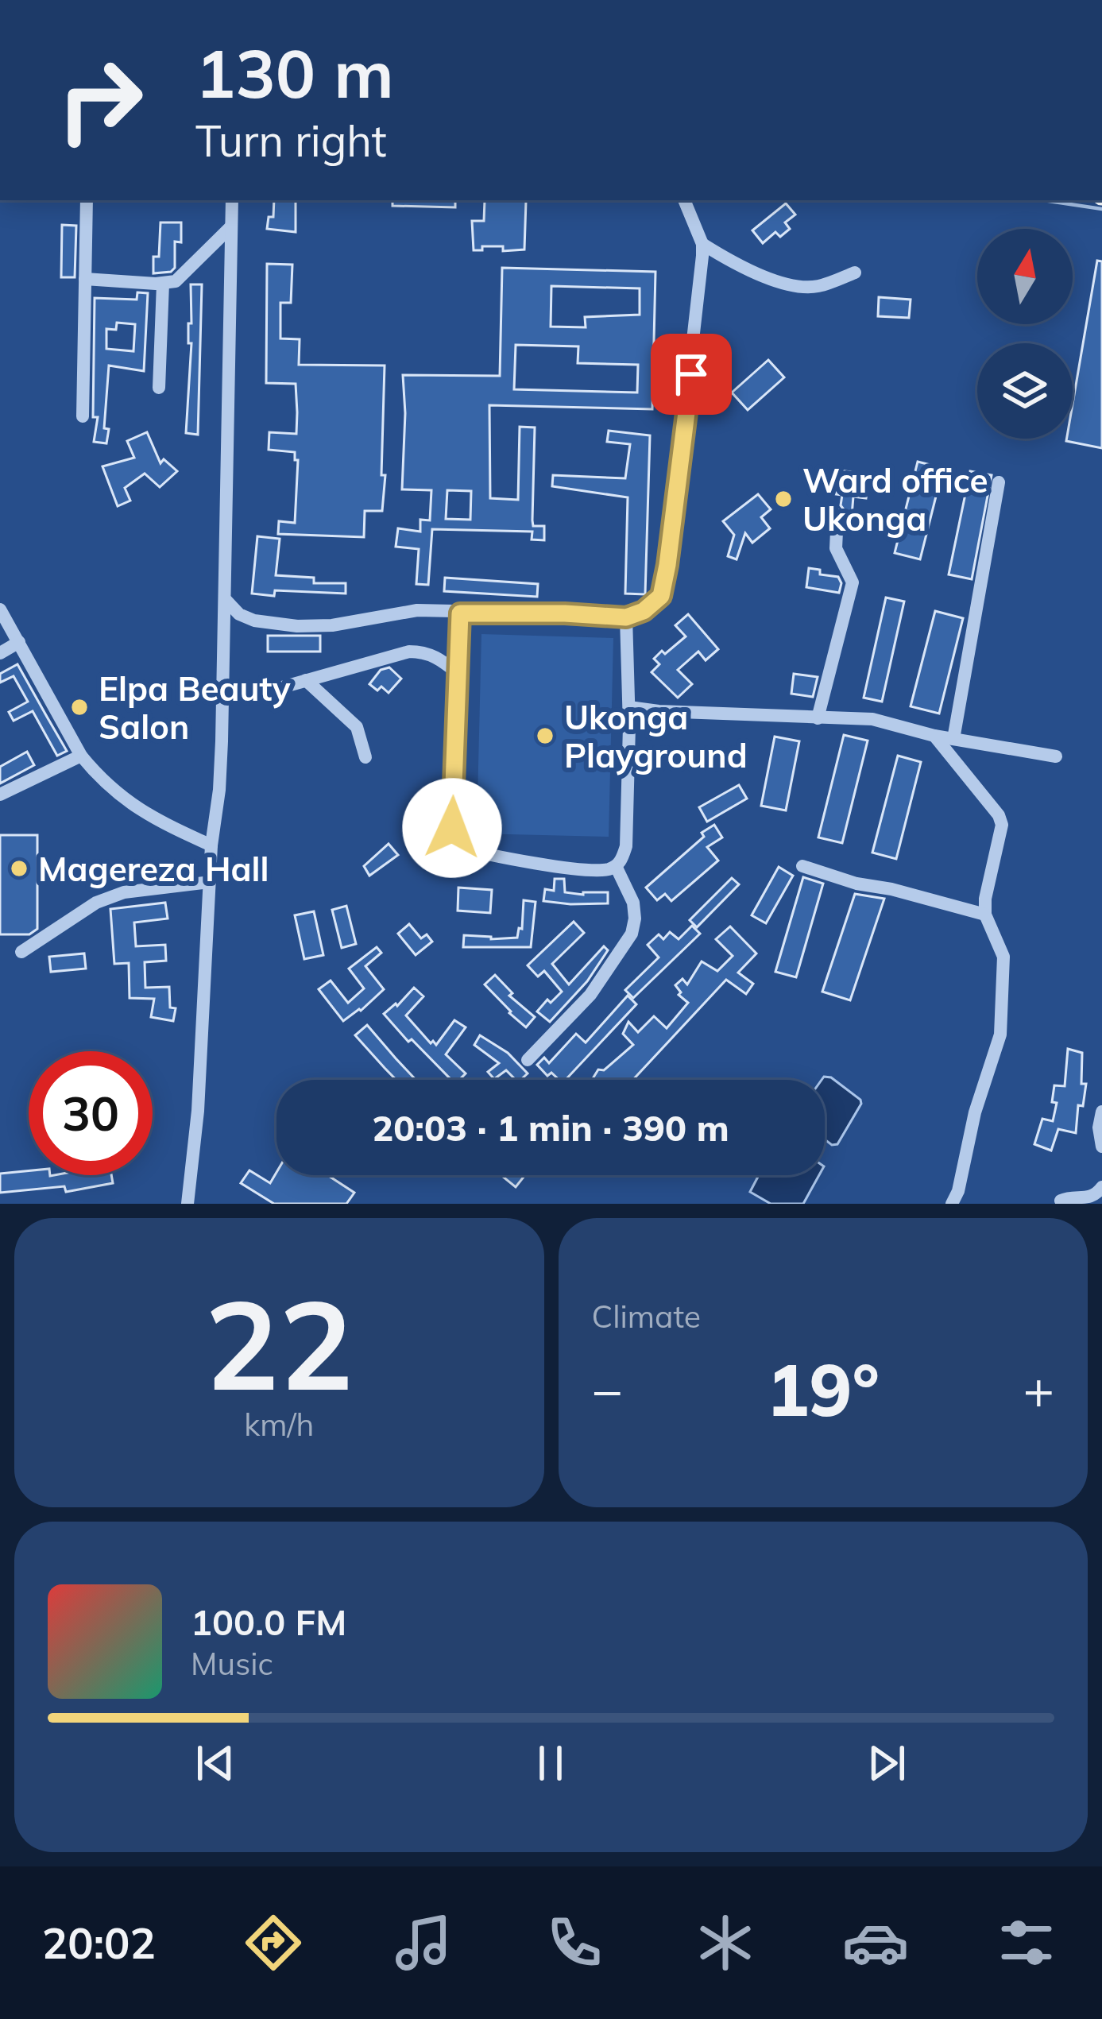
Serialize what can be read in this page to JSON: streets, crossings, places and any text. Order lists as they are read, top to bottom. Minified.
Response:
{"places":["Ward office Ukonga","Elpa Beauty Salon","Ukonga Playground","Magereza Hall"],"north":"top","page":{"turn":["130 m","Turn right"],"limit":"30","trip":"20:03 · 1 min · 390 m","tile":[["22","km/h"],"Climate"],"heat":["−","19°","+"],"song":["100.0 FM","Music"],"tabs":"20:02"}}
